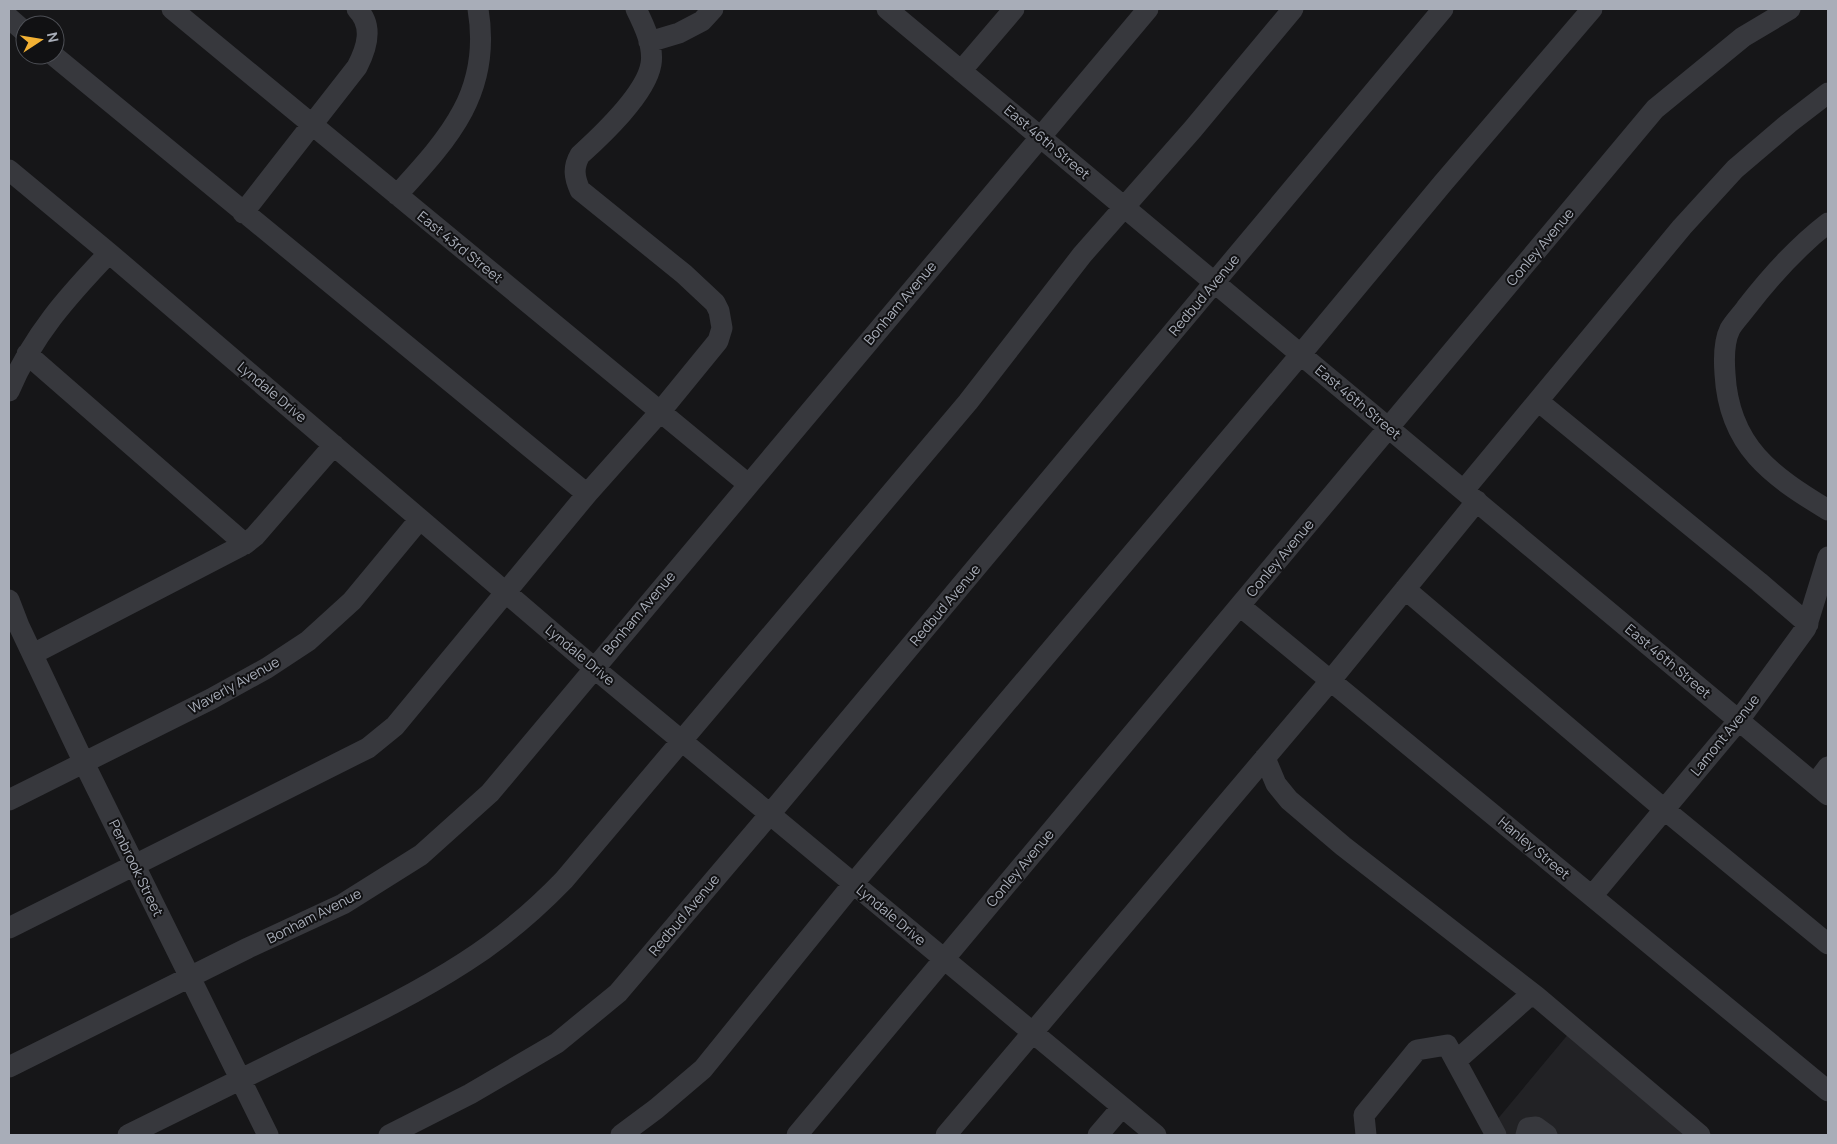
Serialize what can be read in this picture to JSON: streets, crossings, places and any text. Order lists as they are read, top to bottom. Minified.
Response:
{"streets":{"street":["East 46th Street","East 43rd Street","Conley Avenue","Redbud Avenue","Bonham Avenue","Lyndale Drive","Waverly Avenue","Lamont Avenue","Hanley Street","Penbrook Street"]},"crossings":[["East 46th Street","Conley Avenue"],["East 46th Street","Redbud Avenue"],["East 46th Street","Bonham Avenue"],["East 46th Street","Lamont Avenue"],["East 43rd Street","Bonham Avenue"],["Conley Avenue","Lyndale Drive"],["Conley Avenue","Hanley Street"],["Redbud Avenue","Lyndale Drive"],["Bonham Avenue","Lyndale Drive"],["Bonham Avenue","Penbrook Street"],["Lyndale Drive","Waverly Avenue"],["Waverly Avenue","Penbrook Street"],["Lamont Avenue","Hanley Street"]],"north":"right"}
